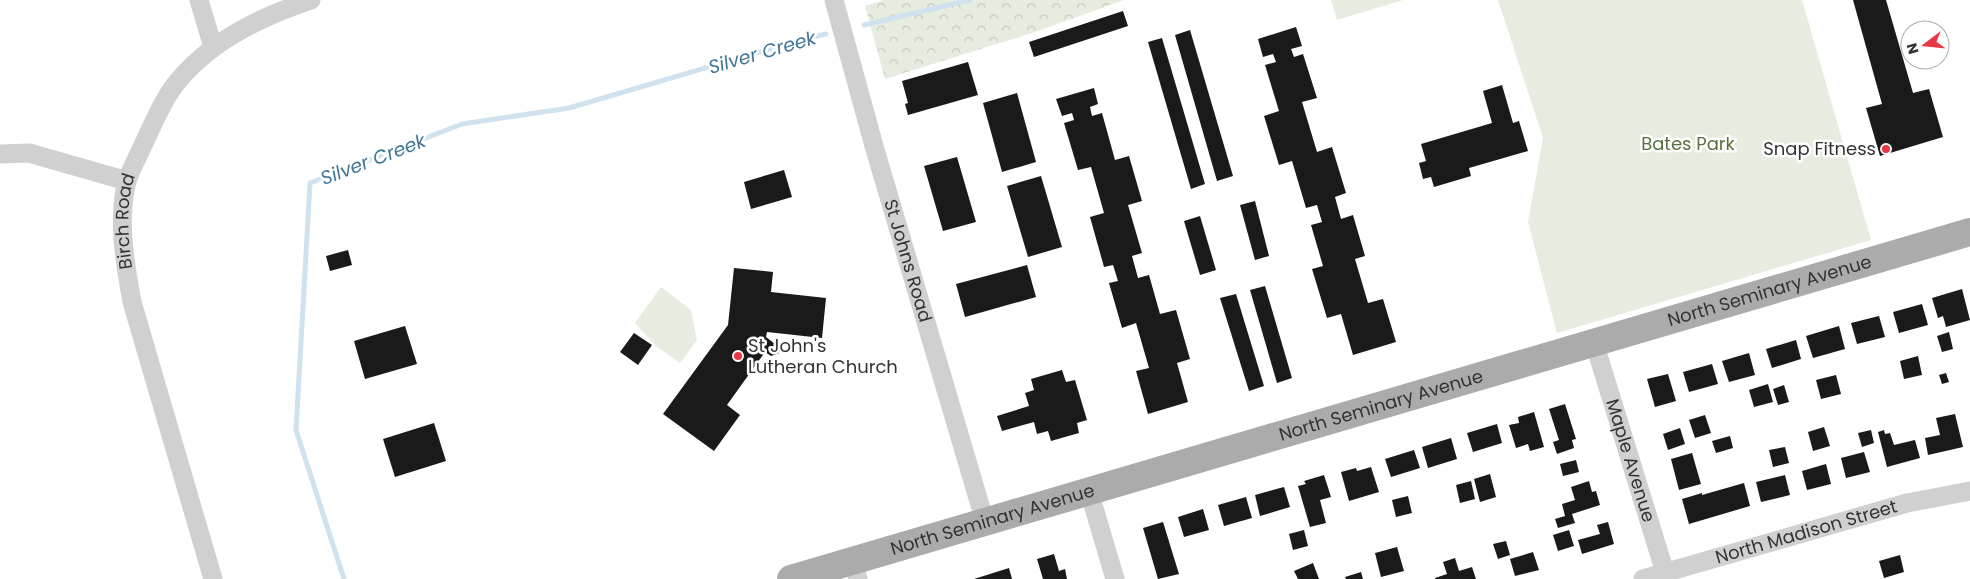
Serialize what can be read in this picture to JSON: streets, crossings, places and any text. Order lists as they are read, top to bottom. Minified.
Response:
{"streets":{"main road":["North Seminary Avenue"],"street":["Birch Road","St Johns Road","Maple Avenue","North Madison Street"]},"crossings":[["St Johns Road","North Seminary Avenue"],["North Seminary Avenue","Maple Avenue"],["Maple Avenue","North Madison Street"]],"water":["Silver Creek"],"parks":["Bates Park"],"places":["Snap Fitness","St John's Lutheran Church"],"north":"left"}
